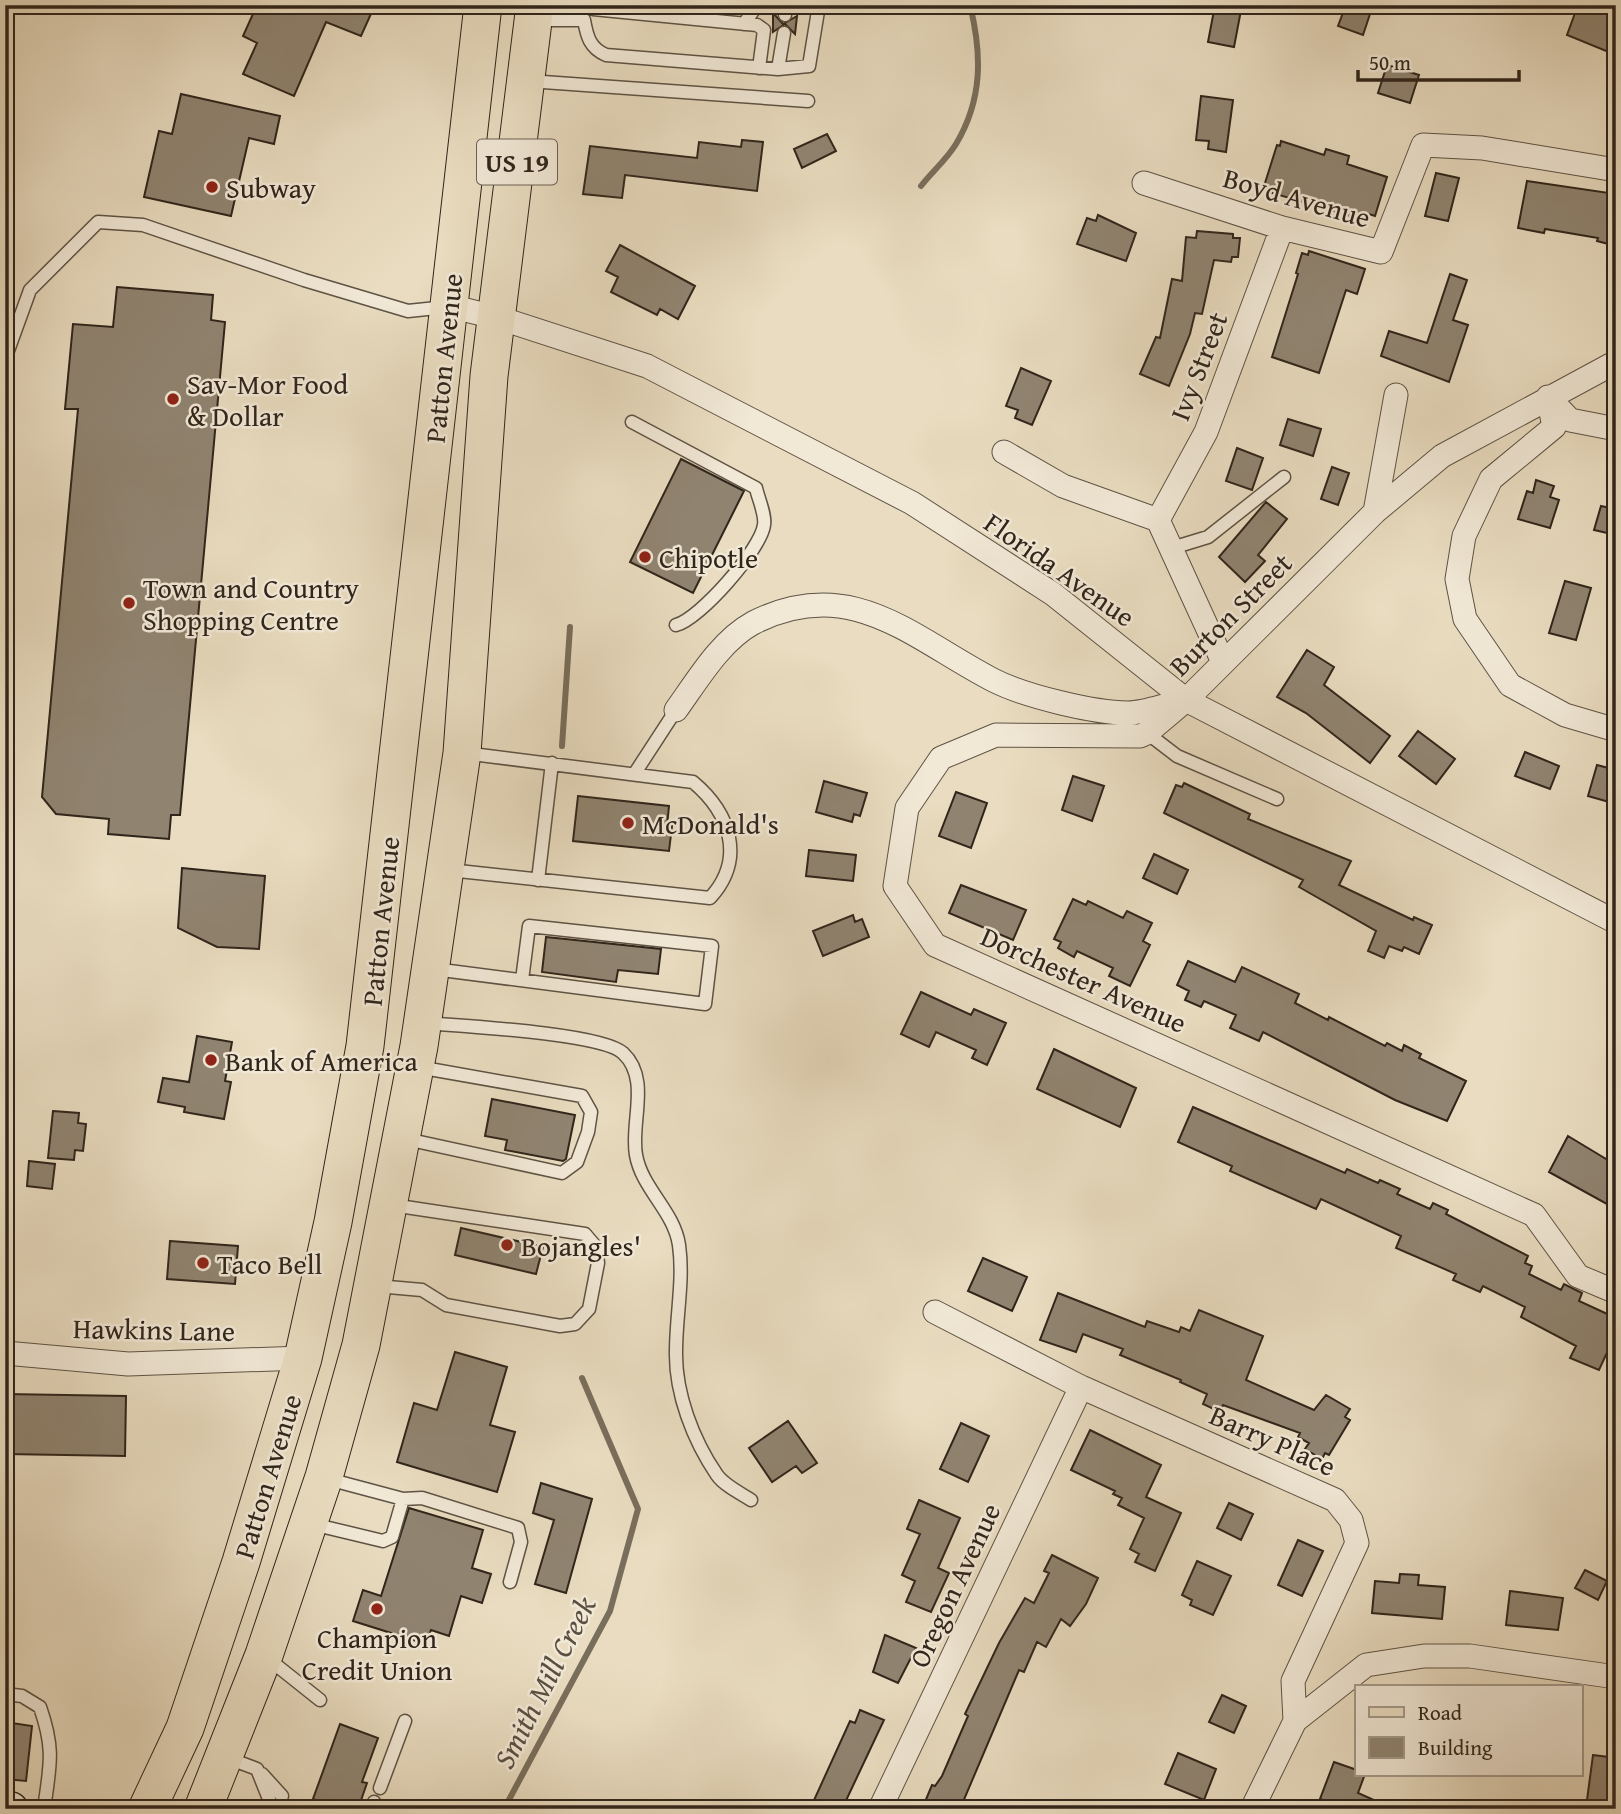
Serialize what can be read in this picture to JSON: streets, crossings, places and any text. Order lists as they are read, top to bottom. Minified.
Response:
{"streets":{"main road":["US 19","Patton Avenue"],"street":["Boyd Avenue","Ivy Street","Florida Avenue","Burton Street","Dorchester Avenue","Hawkins Lane","Barry Place","Oregon Avenue"]},"crossings":[["Boyd Avenue","Ivy Street"],["Patton Avenue","Florida Avenue"],["Patton Avenue","Hawkins Lane"],["Florida Avenue","Burton Street"],["Barry Place","Oregon Avenue"]],"water":["Smith Mill Creek"],"places":["Subway","Sav-Mor Food & Dollar","Chipotle","Town and Country Shopping Centre","McDonald's","Bank of America","Bojangles'","Taco Bell","Champion Credit Union"],"legend":["Road","Building"],"scale_bar":"50 m"}
